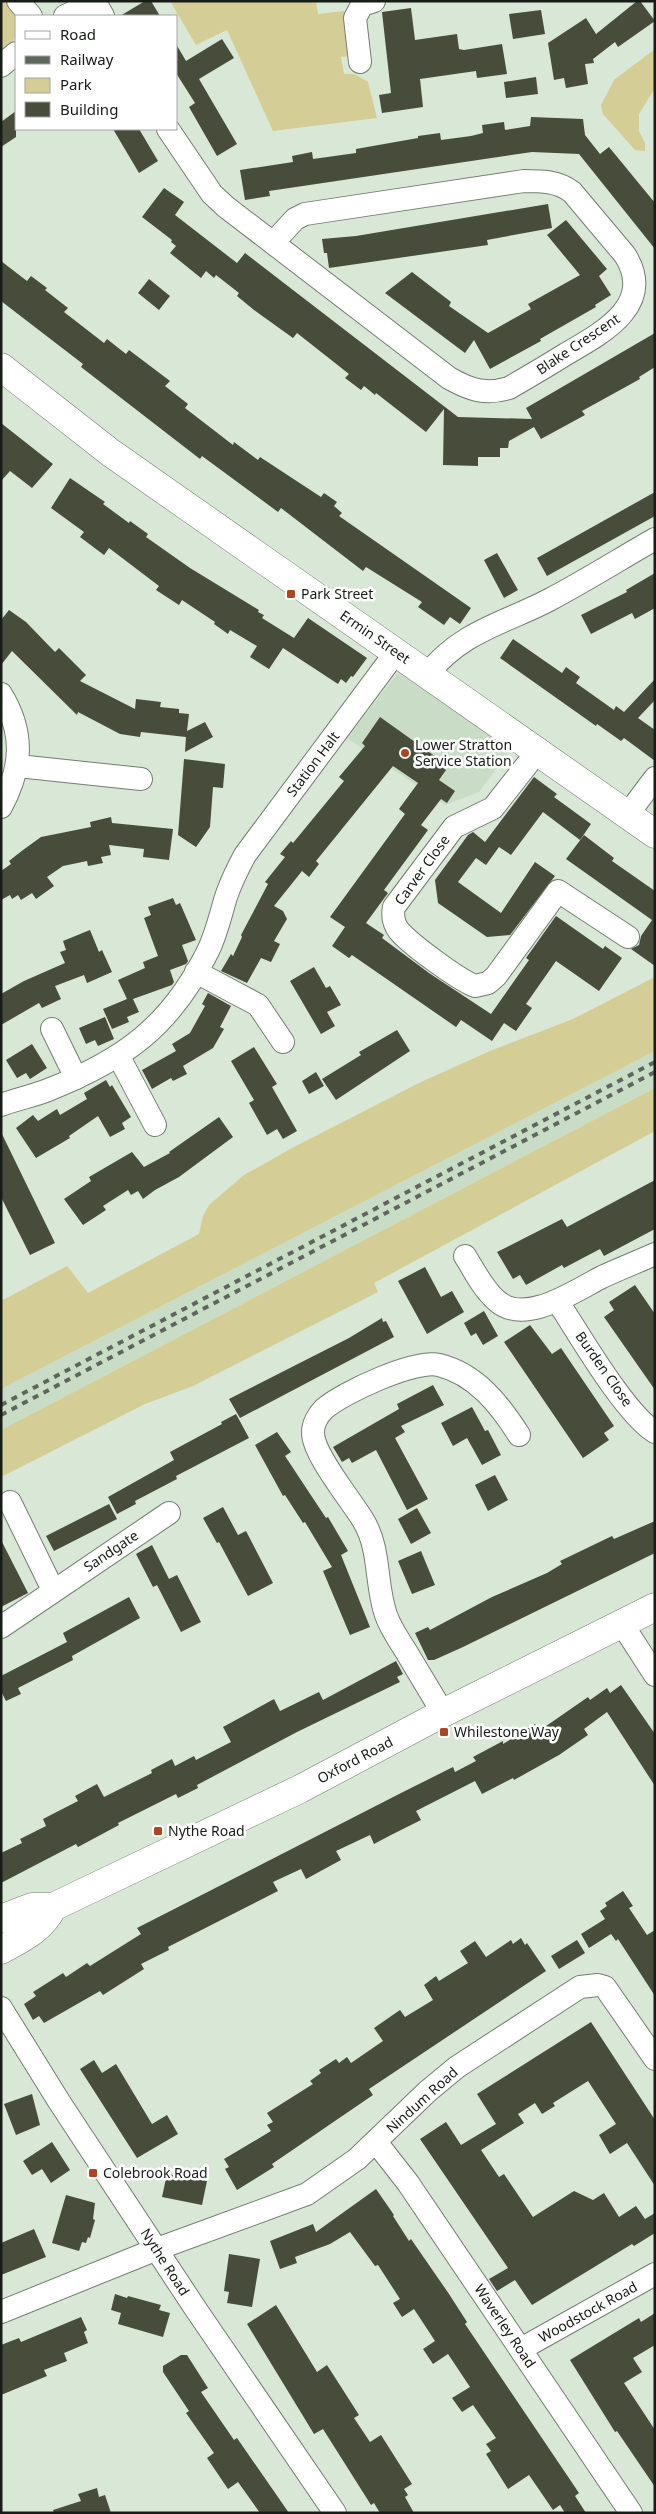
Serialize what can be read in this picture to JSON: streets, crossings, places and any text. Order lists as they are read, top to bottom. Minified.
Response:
{"streets":{"street":["Blake Crescent","Ermin Street","Station Halt","Carver Close","Burden Close","Sandgate","Oxford Road","Nindum Road","Nythe Road","Woodstock Road","Waverley Road"]},"crossings":[["Ermin Street","Station Halt"],["Ermin Street","Carver Close"],["Nindum Road","Nythe Road"],["Nindum Road","Waverley Road"],["Woodstock Road","Waverley Road"]],"places":{"transit":["Park Street","Whilestone Way","Nythe Road","Colebrook Road"],"other":["Lower Stratton Service Station"]},"legend":["Road","Railway","Park","Building"]}
